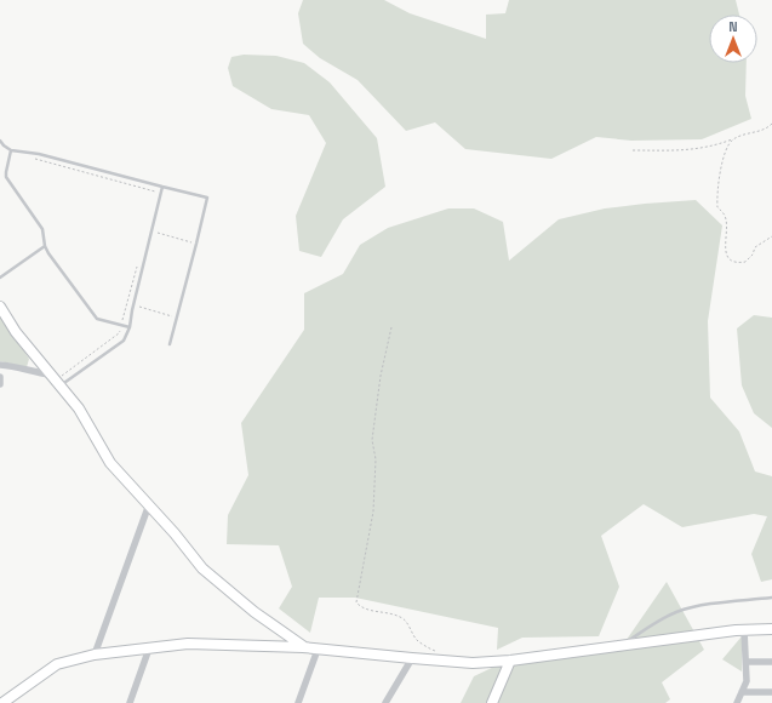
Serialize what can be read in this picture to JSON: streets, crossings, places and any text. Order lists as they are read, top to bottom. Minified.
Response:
{"north":"top"}
